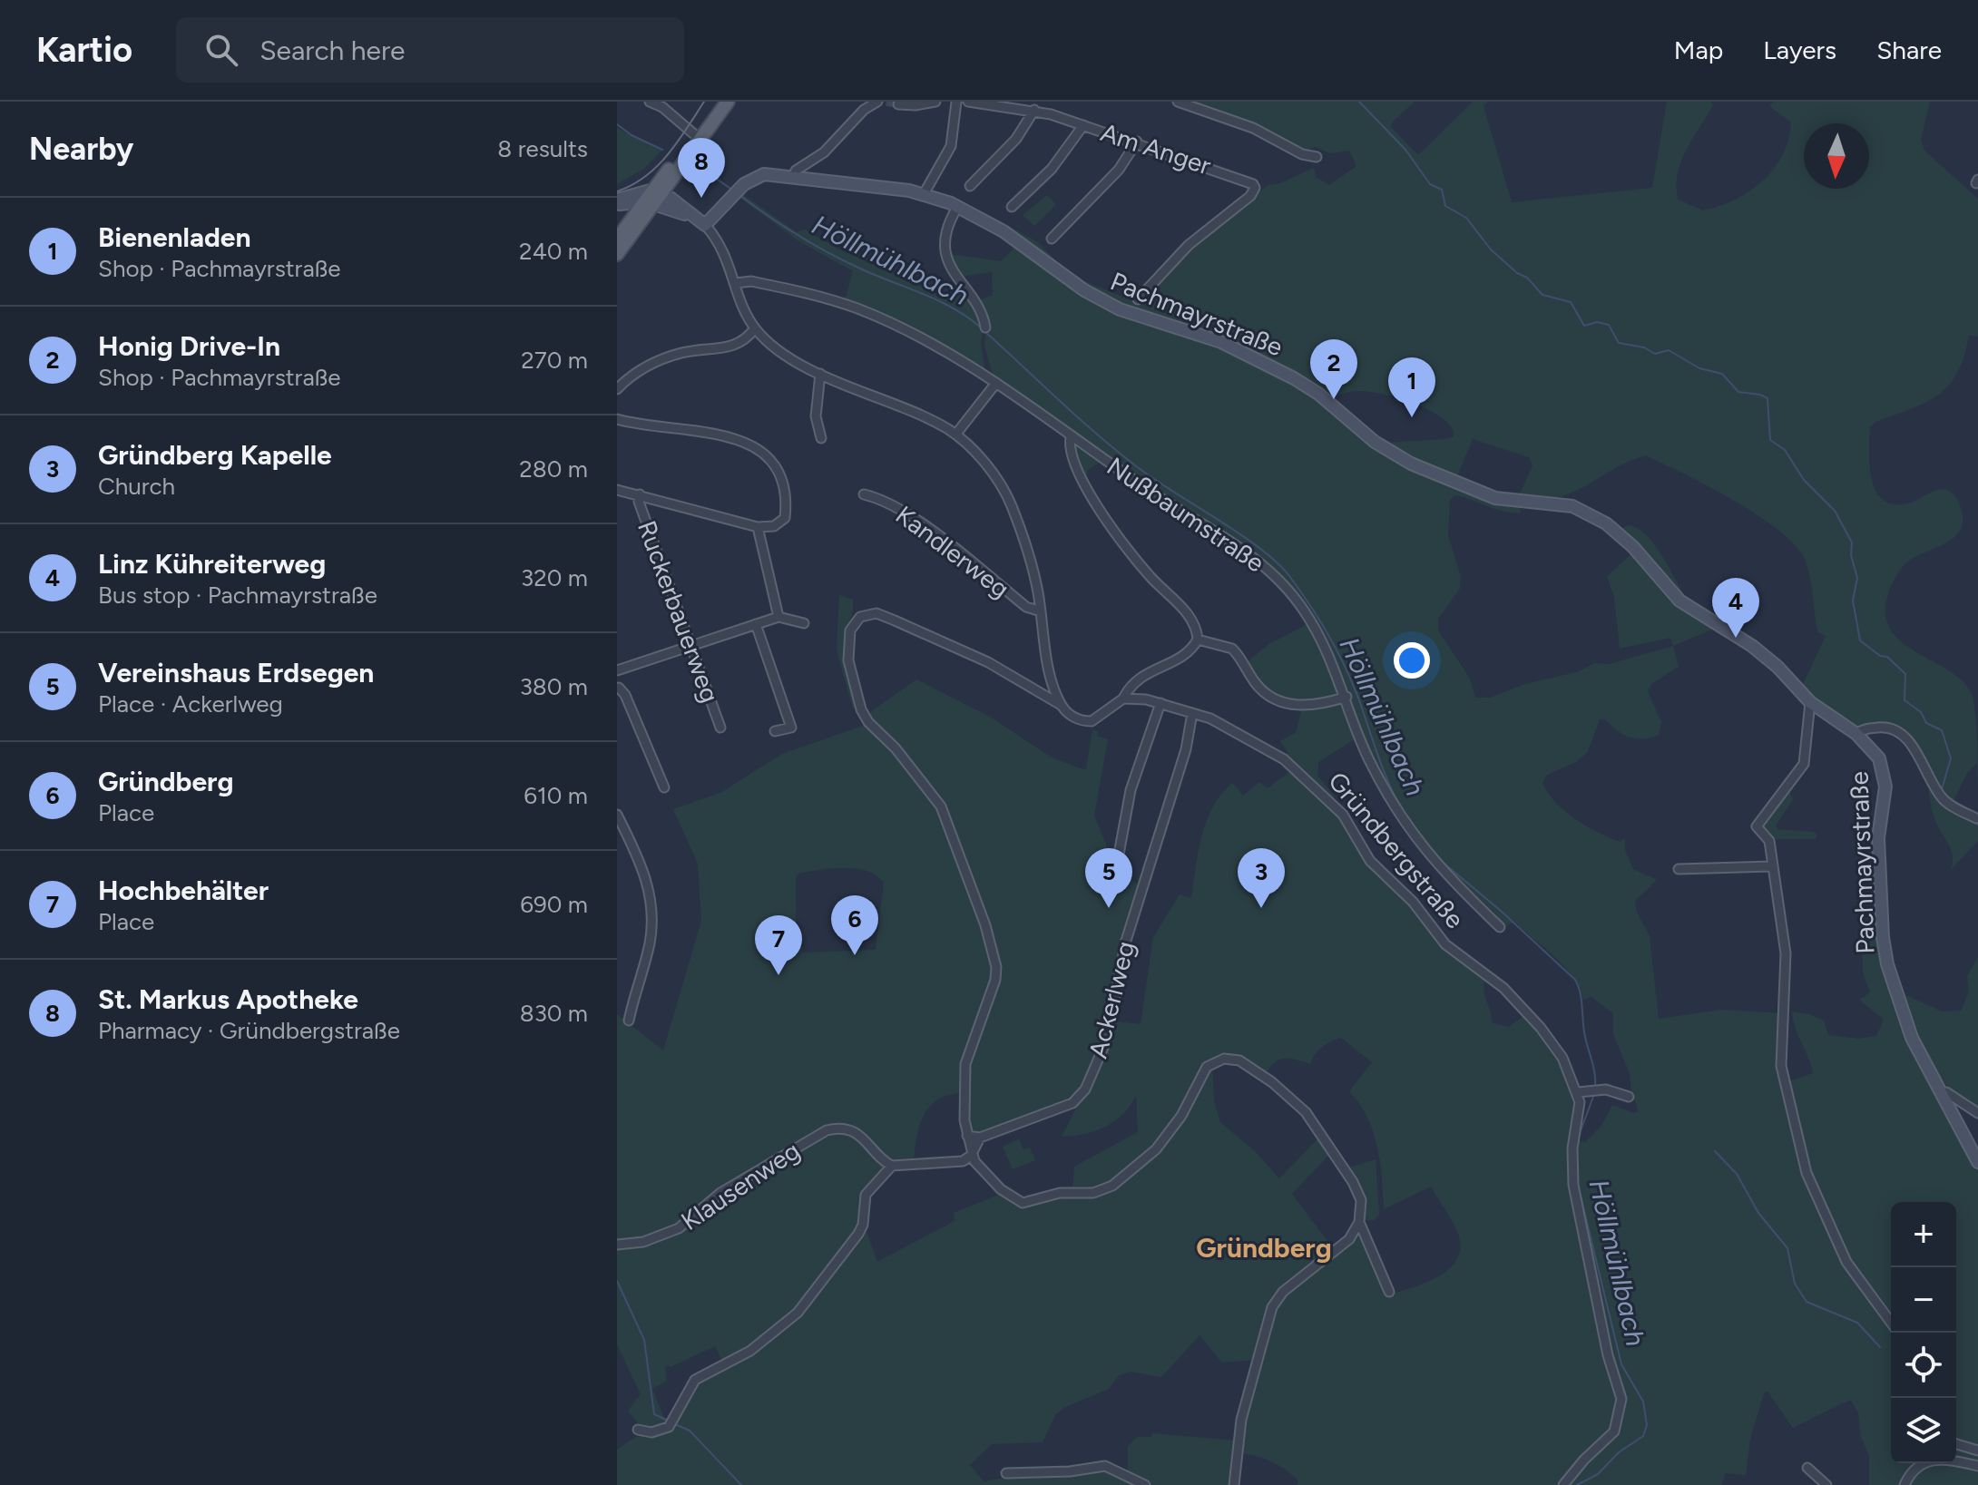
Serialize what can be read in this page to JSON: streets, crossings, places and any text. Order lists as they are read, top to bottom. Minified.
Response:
{"streets":{"street":["Am Anger","Pachmayrstraße","Nußbaumstraße","Kandlerweg","Ruckerbauerweg","Gründbergstraße","Ackerlweg","Klausenweg"]},"crossings":[["Gründbergstraße","Ackerlweg"]],"districts":["Gründberg"],"water":["Höllmühlbach"],"north":"bottom","page":{"header":"Kartio","search":"Search here","nav":["Map","Layers","Share"],"heading":["Nearby","8 results"],"pins":["8","2","1","4","3","5","6","7"],"list":[{"mark":"1","name":"Bienenladen","note":"Shop · Pachmayrstraße","value":"240 m"},{"mark":"2","name":"Honig Drive-In","note":"Shop · Pachmayrstraße","value":"270 m"},{"mark":"3","name":"Gründberg Kapelle","note":"Church","value":"280 m"},{"mark":"4","name":"Linz Kühreiterweg","note":"Bus stop · Pachmayrstraße","value":"320 m"},{"mark":"5","name":"Vereinshaus Erdsegen","note":"Place · Ackerlweg","value":"380 m"},{"mark":"6","name":"Gründberg","note":"Place","value":"610 m"},{"mark":"7","name":"Hochbehälter","note":"Place","value":"690 m"},{"mark":"8","name":"St. Markus Apotheke","note":"Pharmacy · Gründbergstraße","value":"830 m"}],"map_buttons":["+","−"]}}
